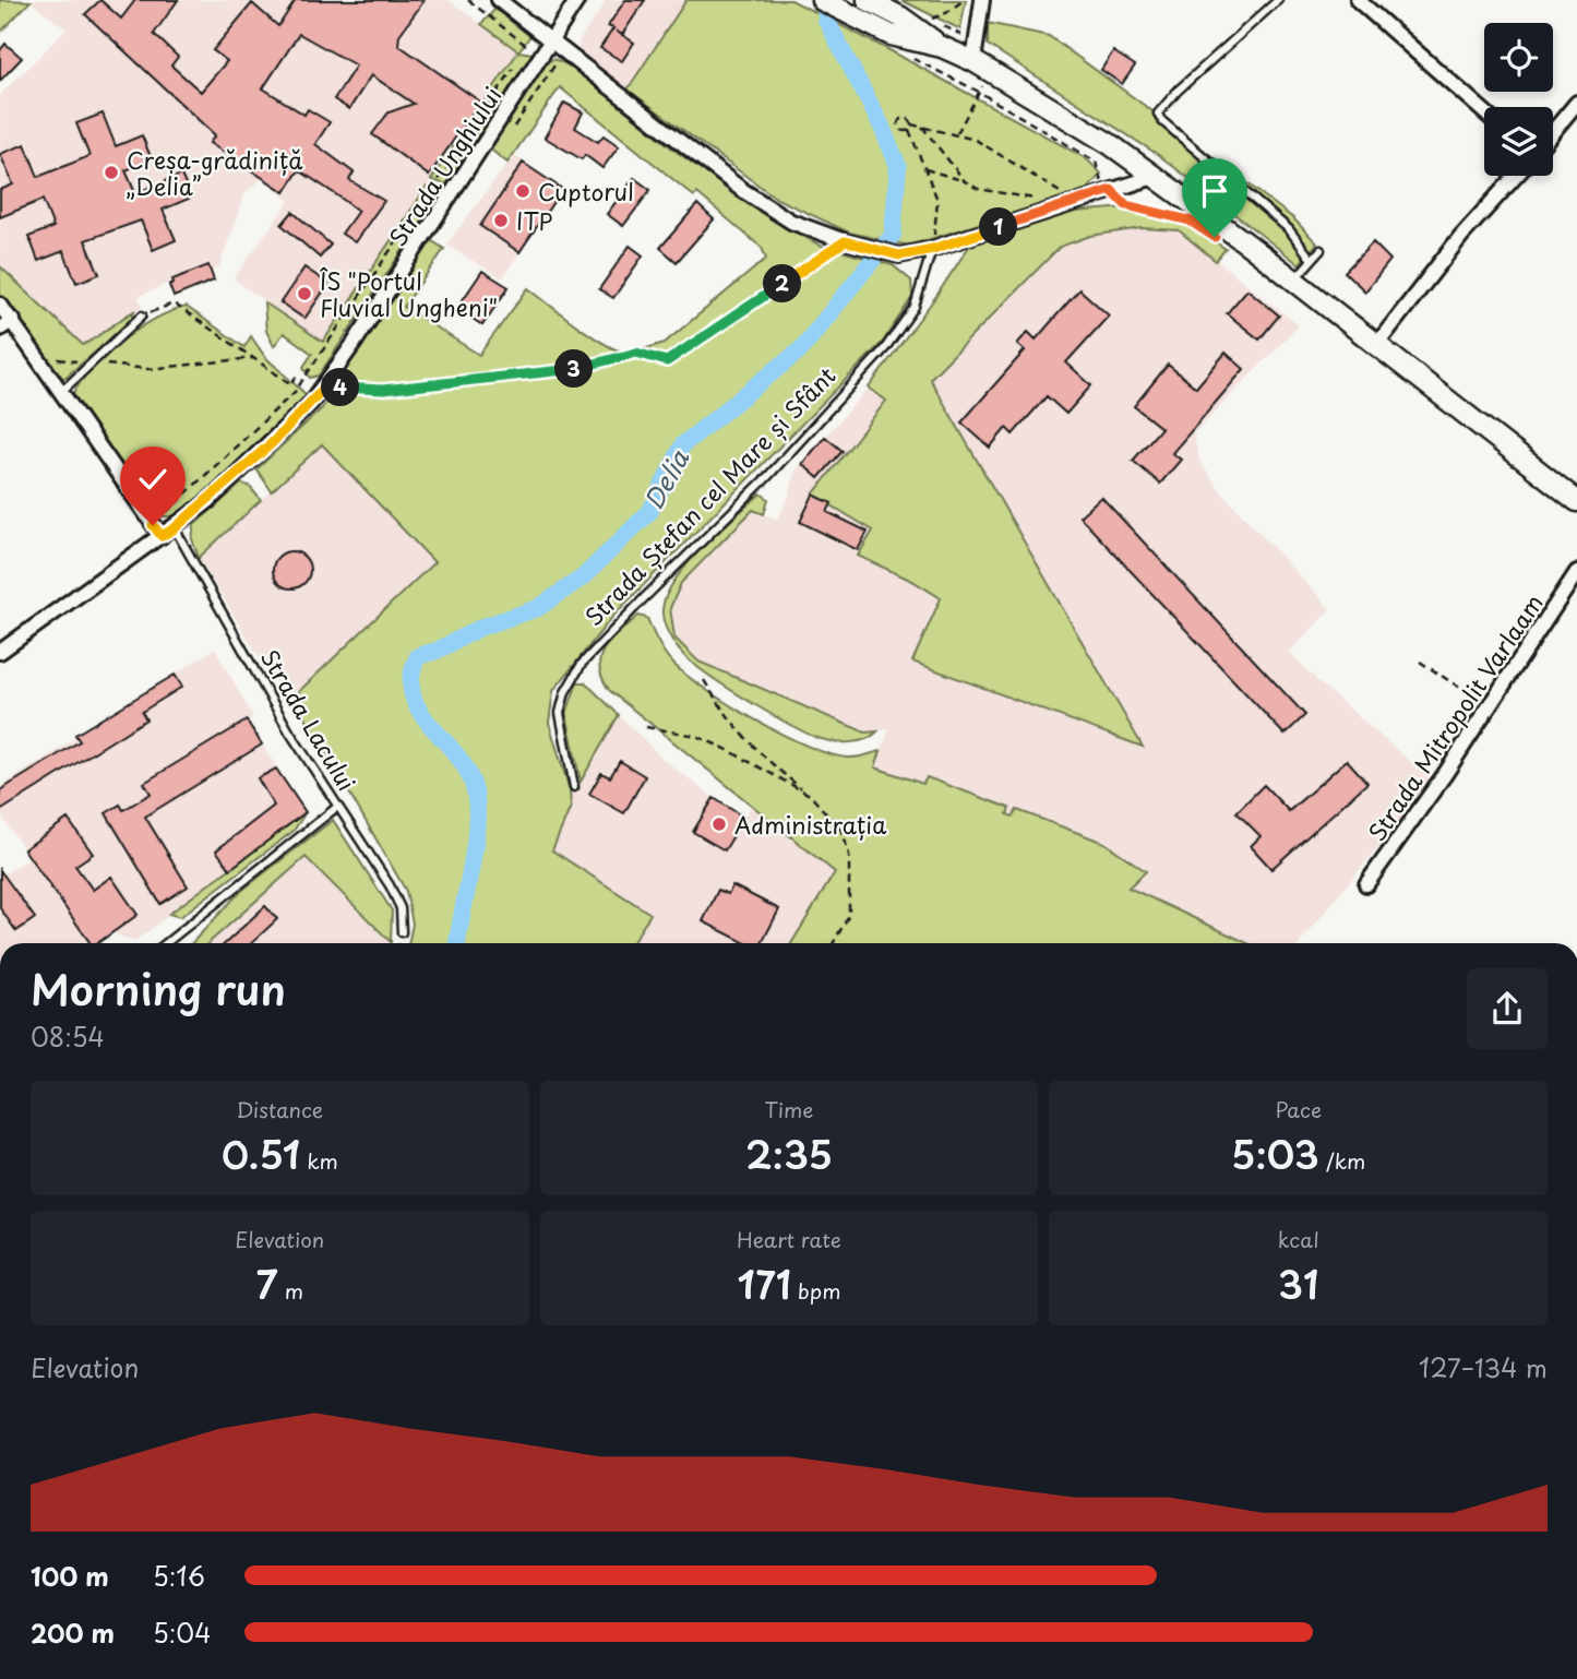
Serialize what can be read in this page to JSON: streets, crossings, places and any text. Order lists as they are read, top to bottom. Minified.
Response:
{"streets":{"street":["Strada Unghiului","Strada Mitropolit Varlaam"],"lane":["Strada Ștefan cel Mare și Sfânt","Strada Lacului"]},"crossings":[["Strada Unghiului","Strada Lacului"]],"water":["Delia"],"places":["Creșa-grădiniță „Delia”","Cuptorul","ITP","ÎS \"Portul Fluvial Ungheni\"","Administrația"],"page":{"pins":["1","2","3","4"],"heading":["Morning run","08:54"],"stats":[["Distance","0.51 km"],["Time","2:35"],["Pace","5:03 /km"],["Elevation","7 m"],["Heart rate","171 bpm"],["kcal","31"]],"chart":["Elevation","127–134 m"],"list":[{"name":"100 m","note":"5:16"},{"name":"200 m","note":"5:04"}]}}
